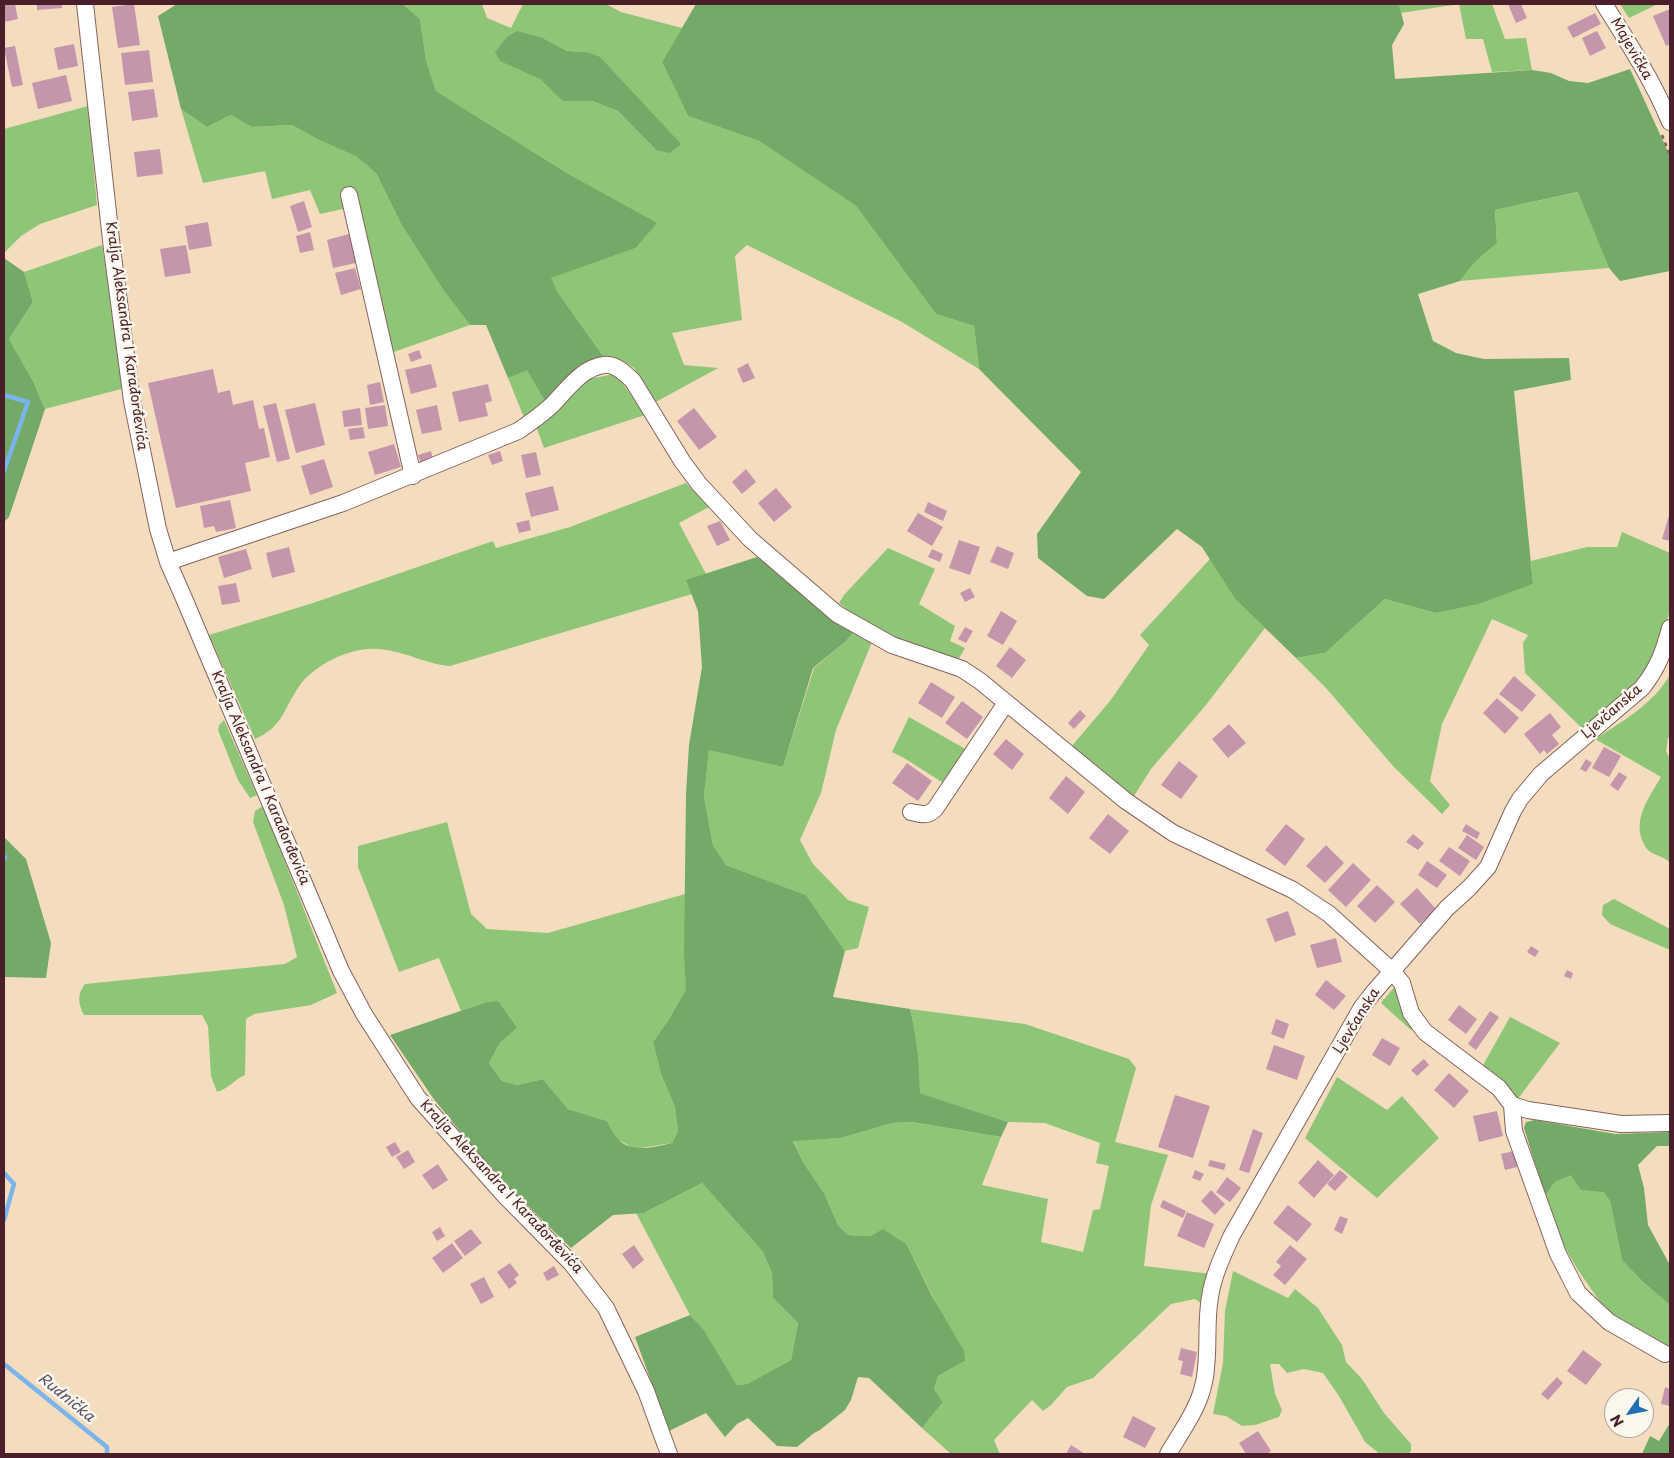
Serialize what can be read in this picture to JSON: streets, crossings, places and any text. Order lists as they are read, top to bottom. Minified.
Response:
{"streets":{"street":["Majevička","Kralja Aleksandra I Karađorđevića","Ljevčanska"]},"water":["Rudnička"],"north":"bottom left"}
